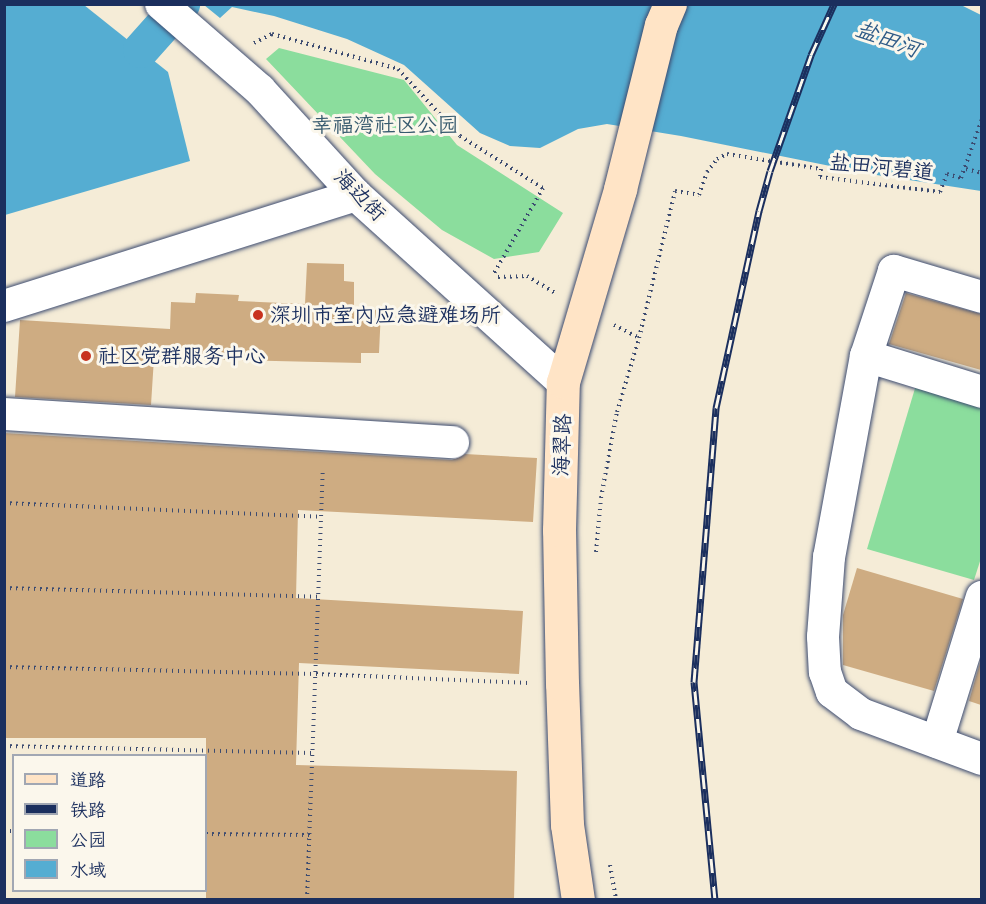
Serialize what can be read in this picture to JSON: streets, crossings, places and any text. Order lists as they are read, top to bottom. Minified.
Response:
{"streets":{"street":["海边街","海翠路"],"path":["盐田河碧道"]},"crossings":[["海边街","海翠路"]],"water":["盐田河"],"parks":["幸福湾社区公园"],"places":["深圳市室内应急避难场所","社区党群服务中心"],"legend":["道路","铁路","公园","水域"]}
